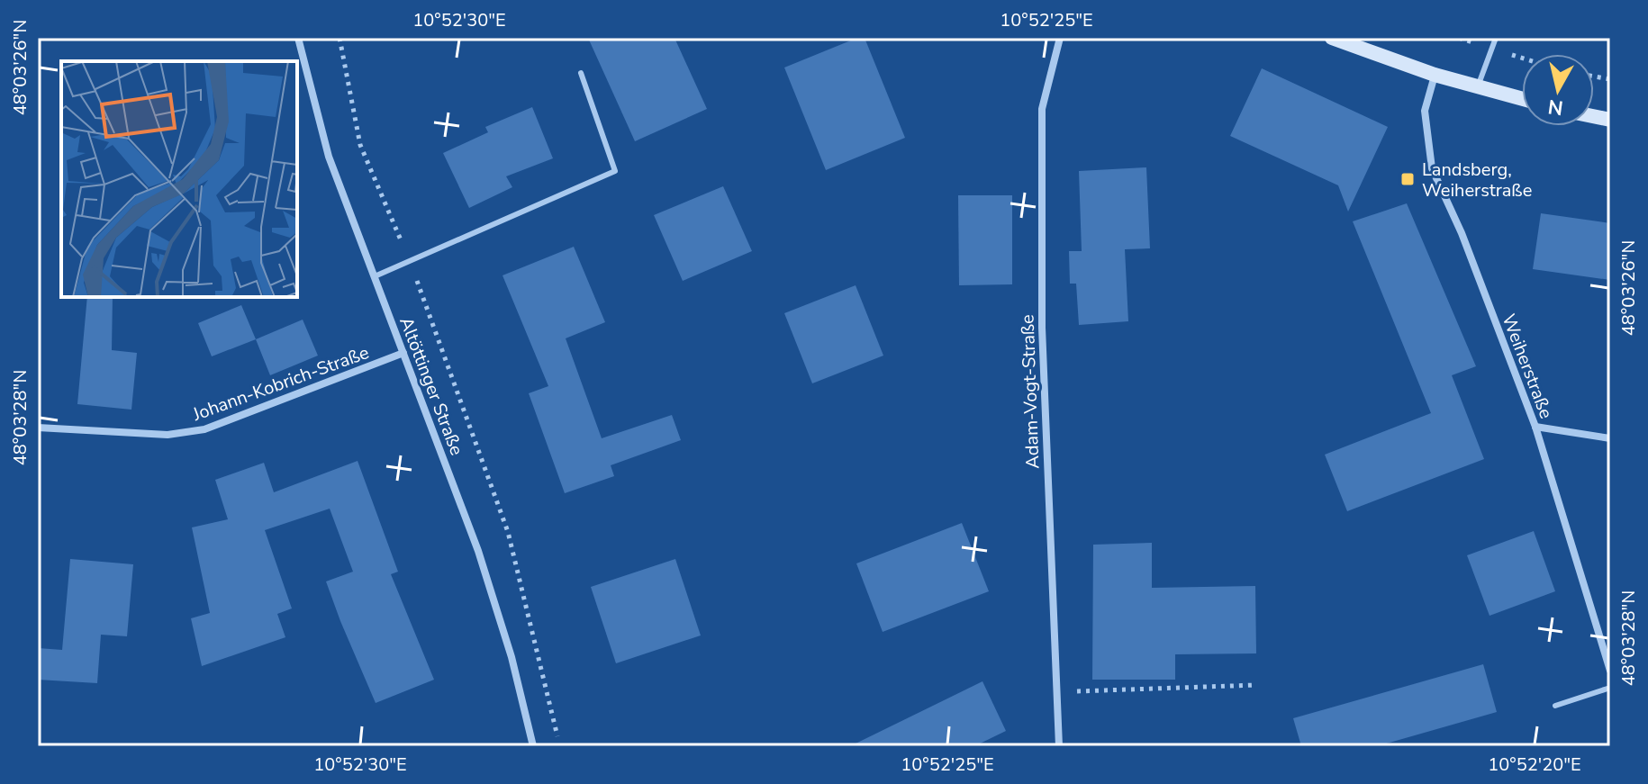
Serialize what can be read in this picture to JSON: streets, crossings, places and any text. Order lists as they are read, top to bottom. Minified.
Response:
{"streets":{"street":["Weiherstraße","Johann-Kobrich-Straße","Altöttinger Straße","Adam-Vogt-Straße"]},"crossings":[["Johann-Kobrich-Straße","Altöttinger Straße"]],"places":{"transit":["Landsberg, Weiherstraße"]},"north":"bottom","coordinates":["10°52'30\"E","10°52'25\"E","48°03'26\"N","48°03'28\"N","10°52'20\"E"]}
